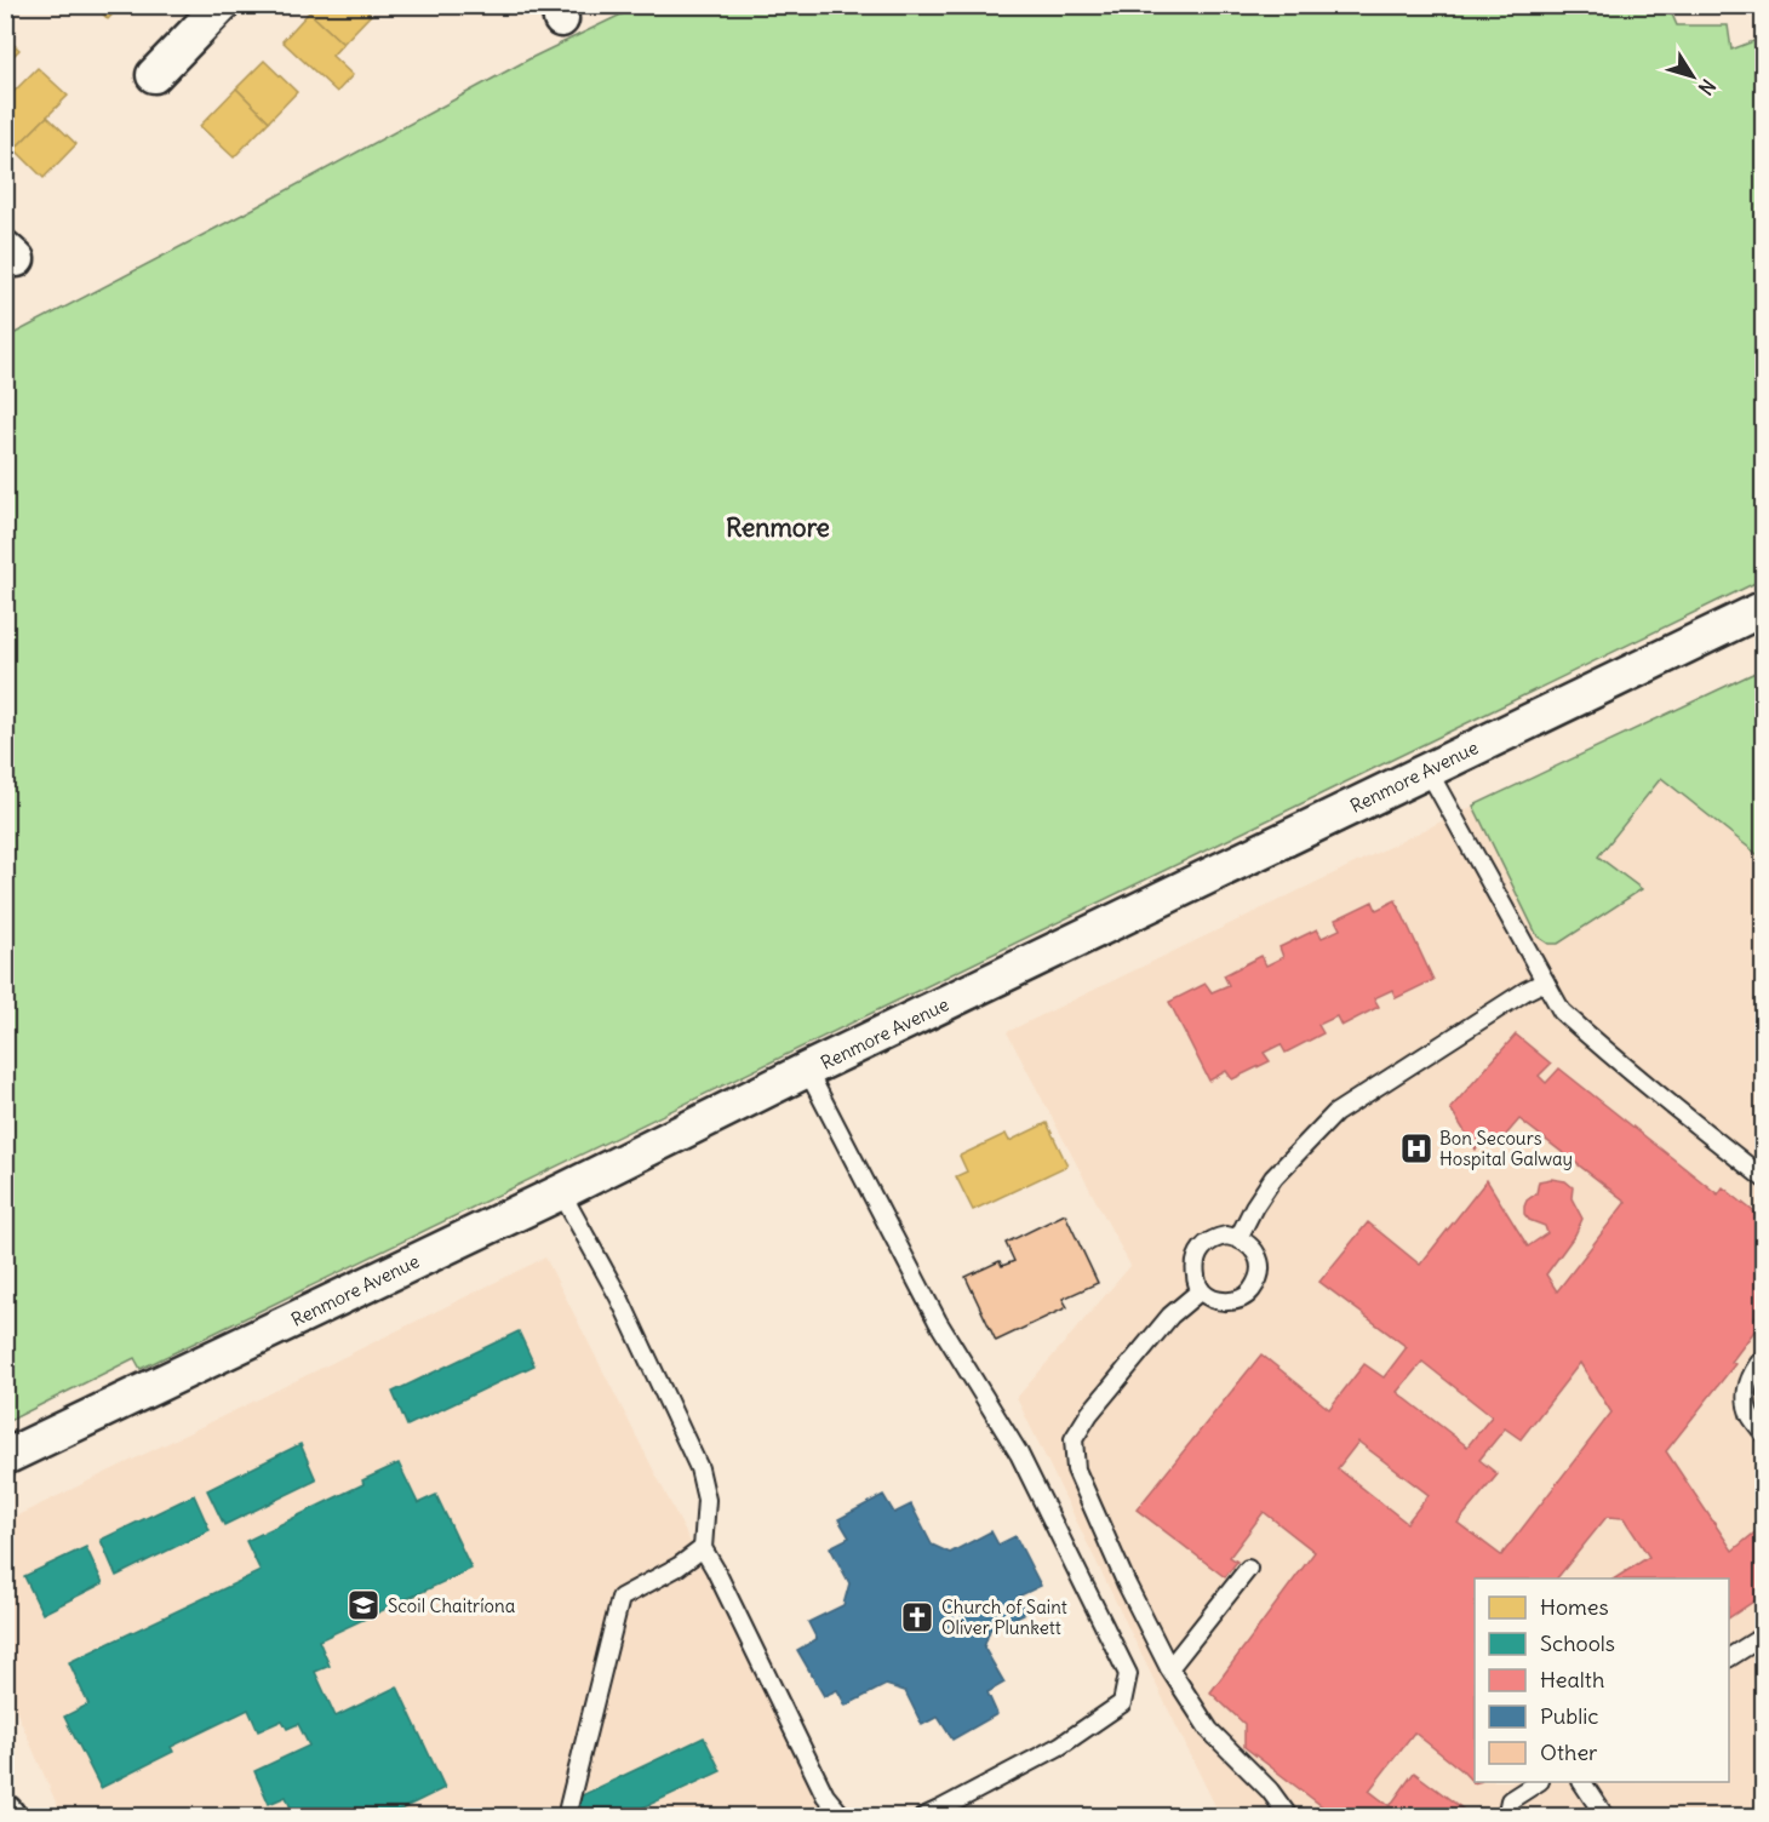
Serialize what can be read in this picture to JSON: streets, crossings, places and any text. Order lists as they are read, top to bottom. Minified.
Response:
{"streets":{"street":["Renmore Avenue"]},"districts":["Renmore"],"places":{"hospital":["Bon Secours Hospital Galway"],"school or university":["Scoil Chaitríona"],"church":["Church of Saint Oliver Plunkett"]},"legend":["Homes","Schools","Health","Public","Other"],"north":"bottom right"}
